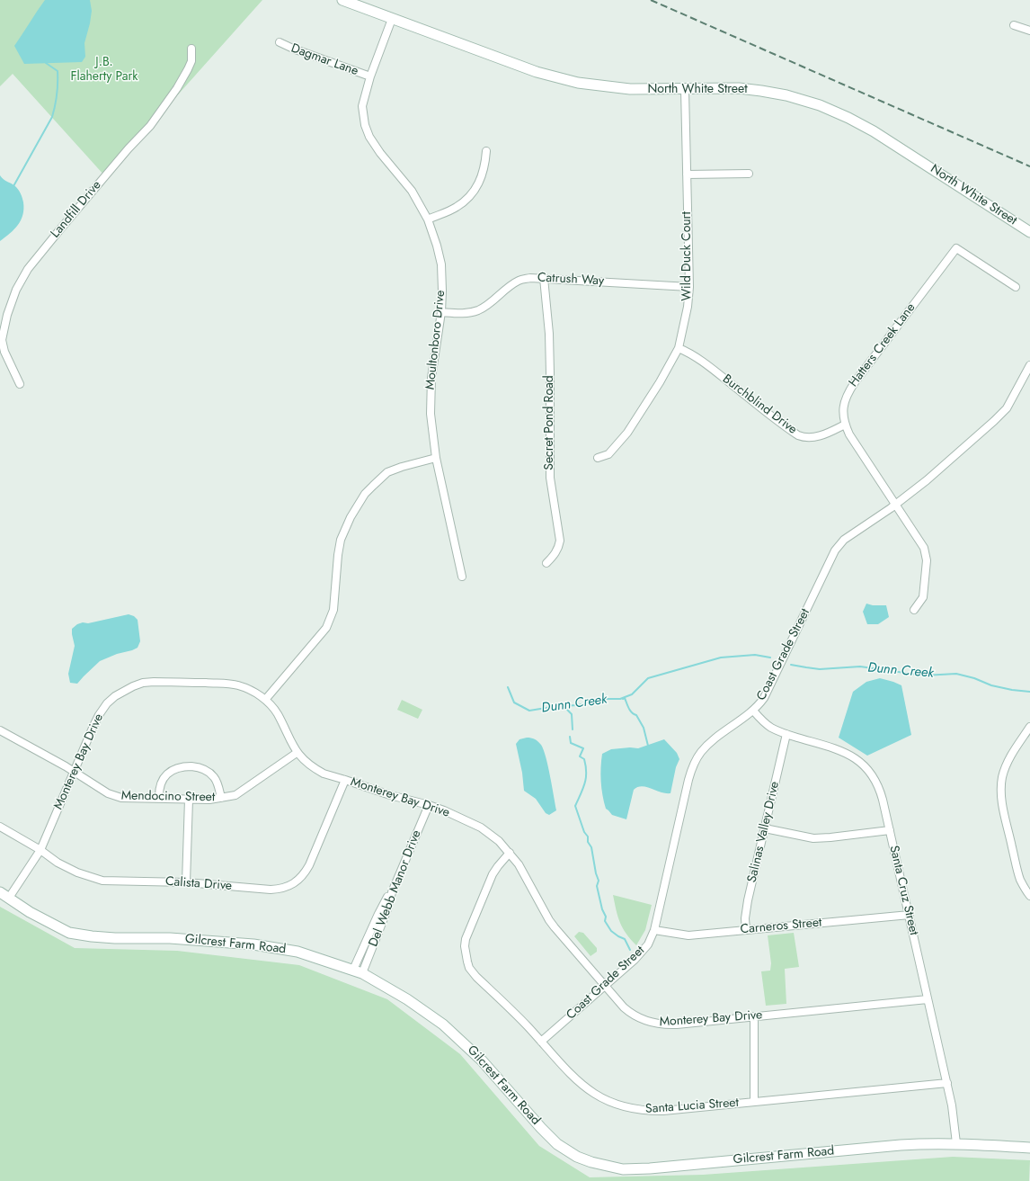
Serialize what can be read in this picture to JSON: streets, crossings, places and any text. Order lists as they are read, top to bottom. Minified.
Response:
{"streets":{"main road":["North White Street","Gilcrest Farm Road"],"street":["Dagmar Lane","Landfill Drive","Wild Duck Court","Catrush Way","Moultonboro Drive","Hatters Creek Lane","Burchblind Drive","Secret Pond Road","Coast Grade Street","Monterey Bay Drive","Mendocino Street","Salinas Valley Drive","Calista Drive","Del Webb Manor Drive","Santa Cruz Street","Carneros Street","Santa Lucia Street"]},"crossings":[["Dagmar Lane","Moultonboro Drive"],["North White Street","Wild Duck Court"],["North White Street","Moultonboro Drive"],["Wild Duck Court","Catrush Way"],["Wild Duck Court","Burchblind Drive"],["Catrush Way","Moultonboro Drive"],["Catrush Way","Secret Pond Road"],["Hatters Creek Lane","Burchblind Drive"],["Hatters Creek Lane","Coast Grade Street"],["Coast Grade Street","Monterey Bay Drive"],["Coast Grade Street","Santa Cruz Street"],["Coast Grade Street","Carneros Street"],["Coast Grade Street","Santa Lucia Street"],["Monterey Bay Drive","Mendocino Street"],["Monterey Bay Drive","Calista Drive"],["Monterey Bay Drive","Del Webb Manor Drive"],["Monterey Bay Drive","Santa Cruz Street"],["Monterey Bay Drive","Gilcrest Farm Road"],["Monterey Bay Drive","Santa Lucia Street"],["Salinas Valley Drive","Santa Cruz Street"],["Salinas Valley Drive","Carneros Street"],["Del Webb Manor Drive","Gilcrest Farm Road"],["Santa Cruz Street","Carneros Street"],["Santa Cruz Street","Gilcrest Farm Road"],["Santa Cruz Street","Santa Lucia Street"]],"water":["Dunn Creek"],"parks":["J.B. Flaherty Park"]}
